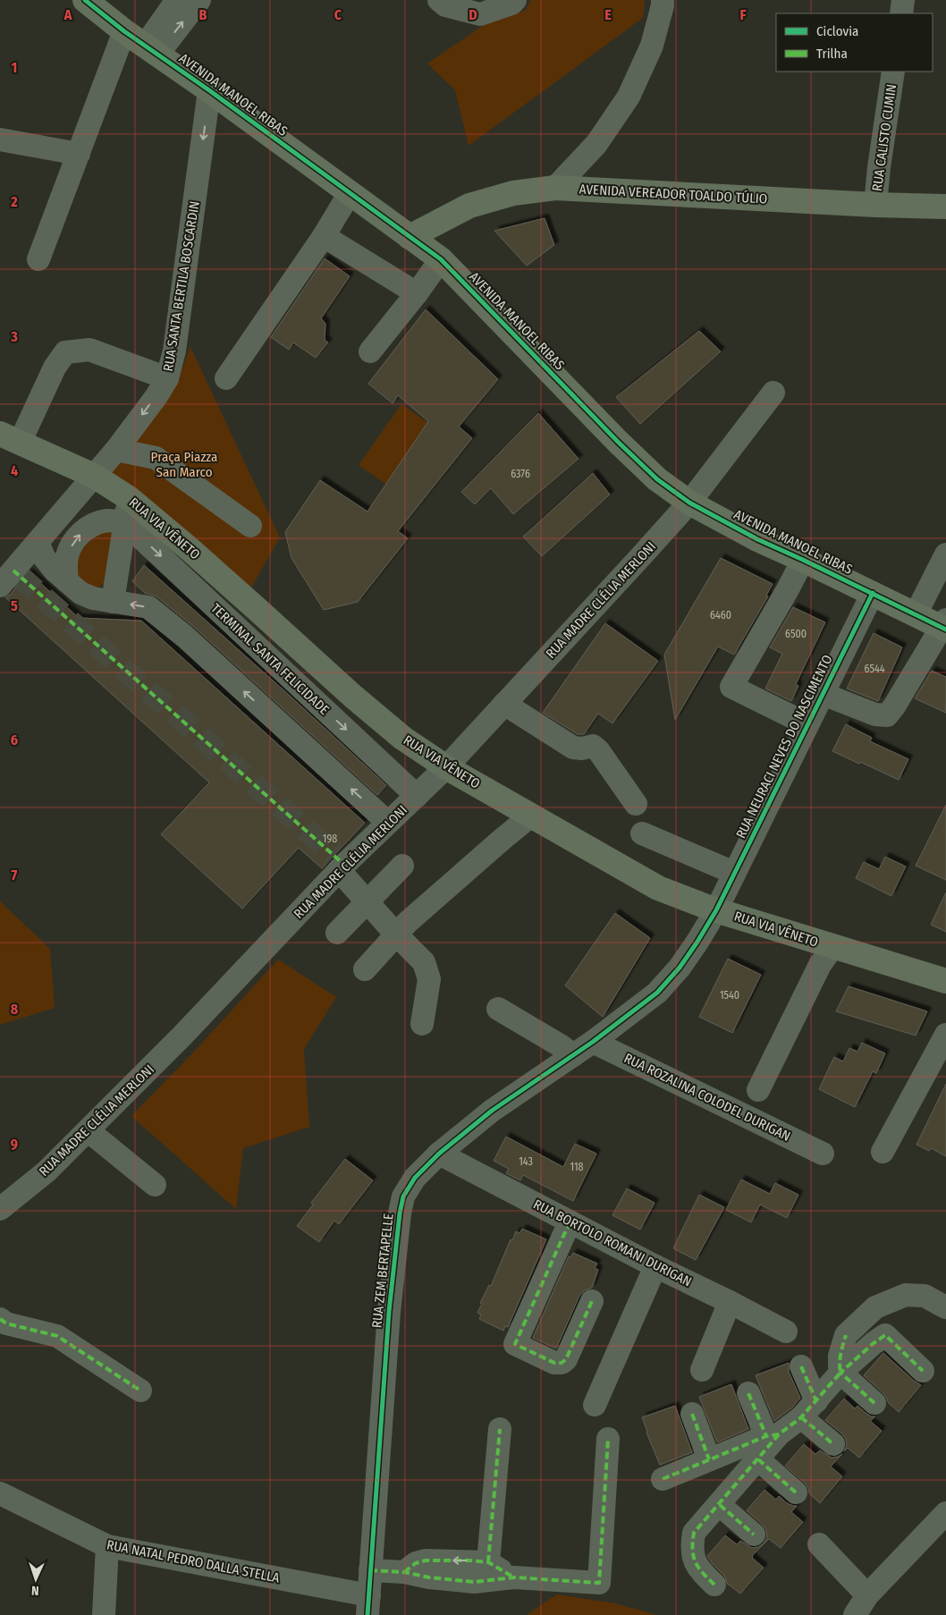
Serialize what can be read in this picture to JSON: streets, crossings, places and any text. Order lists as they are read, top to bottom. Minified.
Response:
{"streets":{"main road":["AVENIDA MANOEL RIBAS","AVENIDA VEREADOR TOALDO TÚLIO","RUA VIA VÊNETO"],"street":["RUA CALISTO CUMIN","RUA SANTA BERTILA BOSCARDIN","RUA MADRE CLÉLIA MERLONI","TERMINAL SANTA FELICIDADE","RUA NEURACI NEVES DO NASCIMENTO","RUA ROZALINA COLODEL DURIGAN","RUA BORTOLO ROMANI DURIGAN","RUA ZEM BERTAPELLE","RUA NATAL PEDRO DALLA STELLA"]},"crossings":[["AVENIDA MANOEL RIBAS","AVENIDA VEREADOR TOALDO TÚLIO"],["AVENIDA MANOEL RIBAS","RUA SANTA BERTILA BOSCARDIN"],["AVENIDA MANOEL RIBAS","RUA MADRE CLÉLIA MERLONI"],["AVENIDA MANOEL RIBAS","RUA NEURACI NEVES DO NASCIMENTO"],["RUA CALISTO CUMIN","AVENIDA VEREADOR TOALDO TÚLIO"],["RUA SANTA BERTILA BOSCARDIN","RUA VIA VÊNETO"],["RUA VIA VÊNETO","RUA MADRE CLÉLIA MERLONI"],["RUA VIA VÊNETO","RUA NEURACI NEVES DO NASCIMENTO"],["RUA VIA VÊNETO","RUA ZEM BERTAPELLE"],["RUA MADRE CLÉLIA MERLONI","TERMINAL SANTA FELICIDADE"],["RUA NEURACI NEVES DO NASCIMENTO","RUA ZEM BERTAPELLE"],["RUA ROZALINA COLODEL DURIGAN","RUA ZEM BERTAPELLE"],["RUA BORTOLO ROMANI DURIGAN","RUA ZEM BERTAPELLE"],["RUA ZEM BERTAPELLE","RUA NATAL PEDRO DALLA STELLA"]],"parks":["Praça Piazza San Marco"],"house_numbers":["6376","6460","6500","6544","198","1540","143","118"],"legend":["Ciclovia","Trilha"],"north":"bottom","grid":{"columns":["A","B","C","D","E","F"],"rows":["1","2","3","4","5","6","7","8","9"]}}
